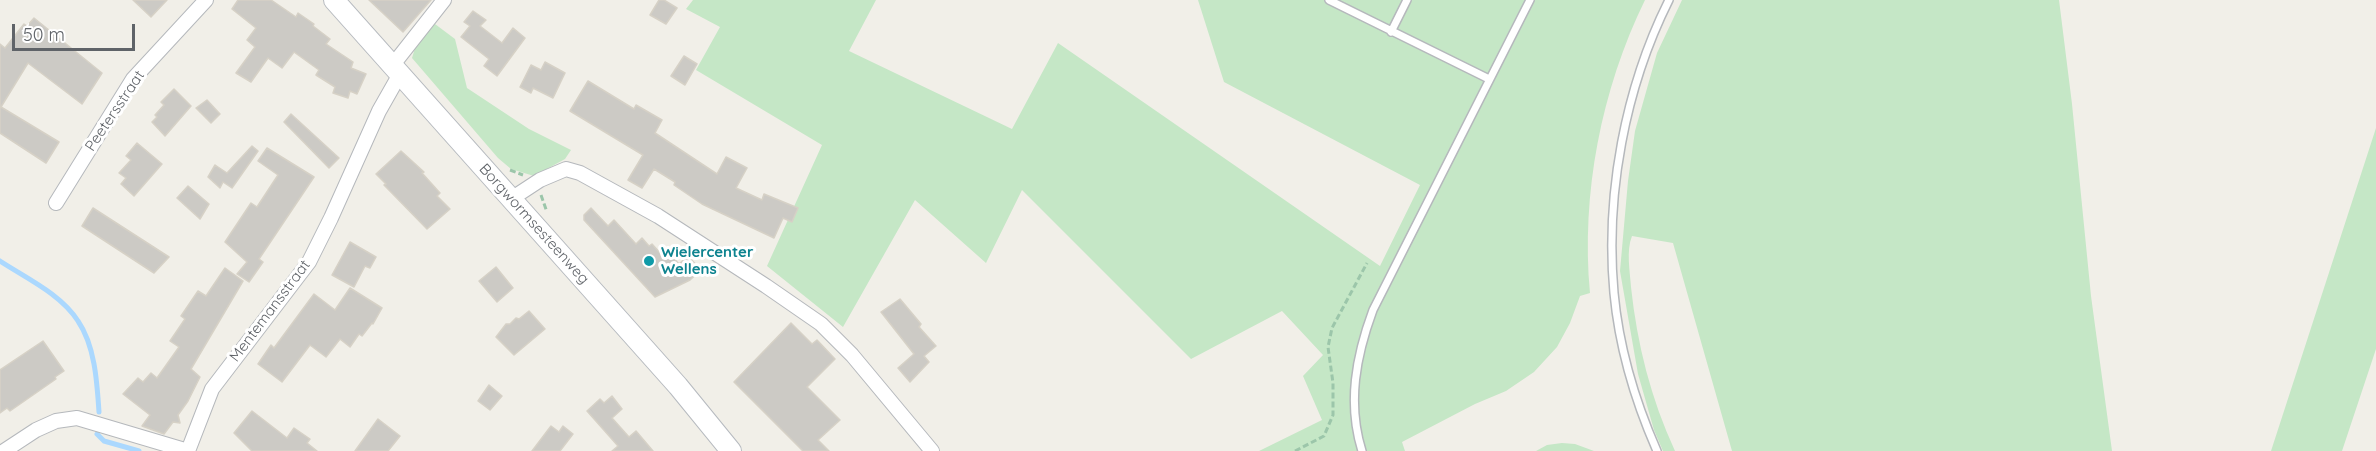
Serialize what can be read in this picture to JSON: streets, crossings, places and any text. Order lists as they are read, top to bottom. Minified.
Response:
{"streets":{"main road":["Borgwormsesteenweg"],"street":["Peetersstraat","Mentemansstraat"]},"crossings":[["Borgwormsesteenweg","Mentemansstraat"]],"places":["Wielercenter Wellens"],"scale_bar":"50 m"}
